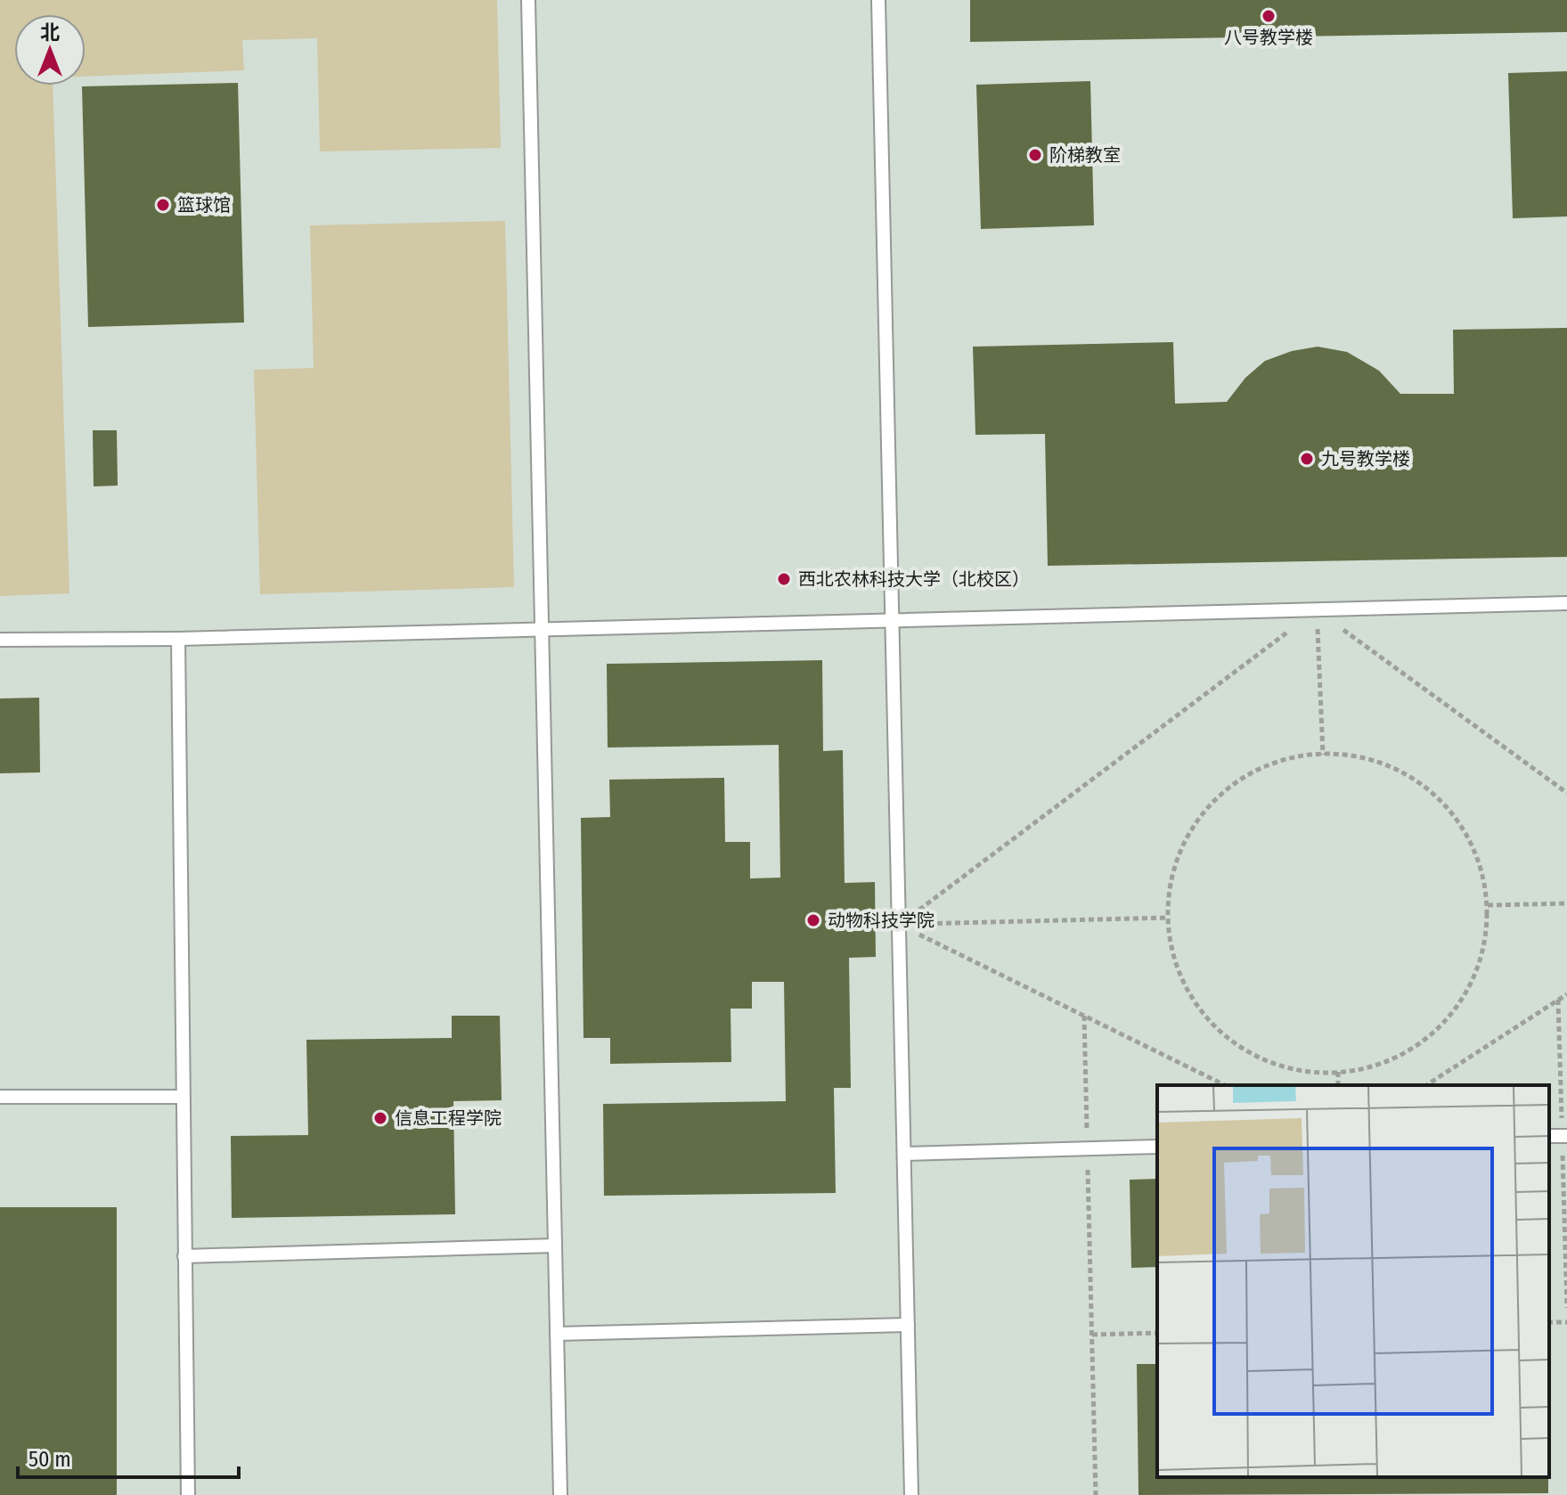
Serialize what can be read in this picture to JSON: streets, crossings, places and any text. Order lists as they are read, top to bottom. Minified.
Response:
{"places":["八号教学楼","阶梯教室","篮球馆","九号教学楼","西北农林科技大学（北校区）","动物科技学院","信息工程学院"],"scale_bar":"50 m","north":"top"}
